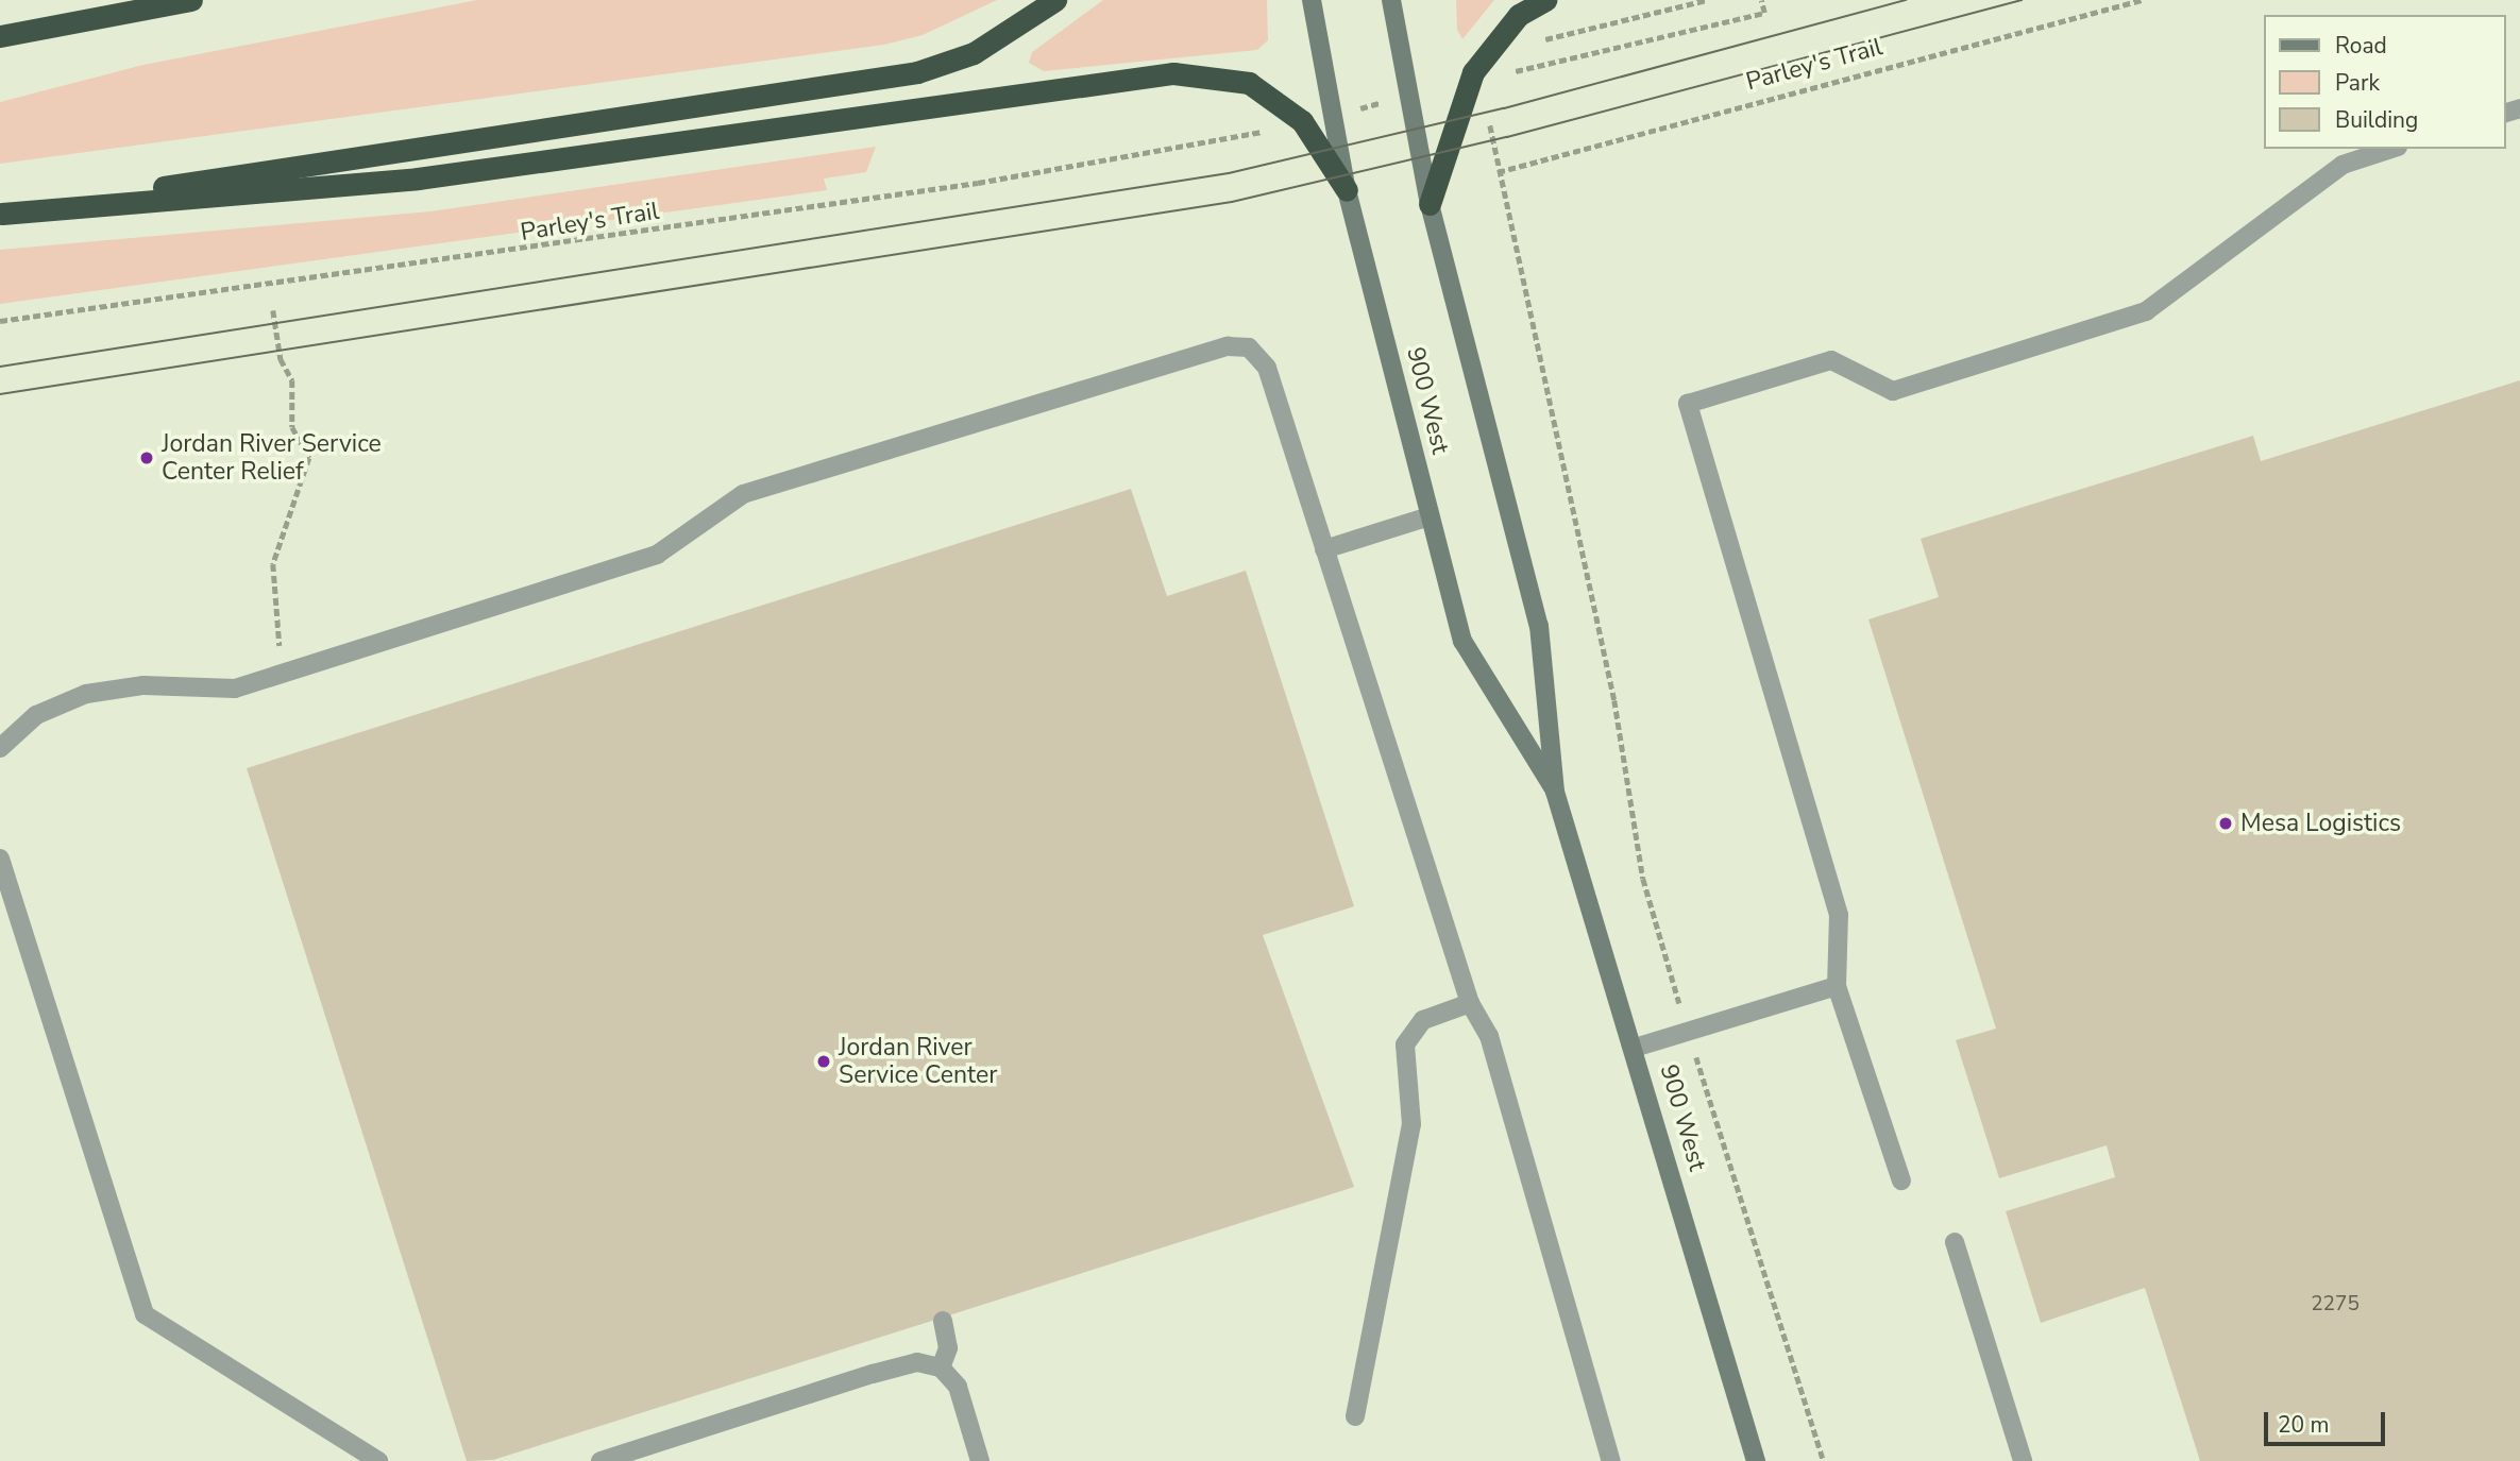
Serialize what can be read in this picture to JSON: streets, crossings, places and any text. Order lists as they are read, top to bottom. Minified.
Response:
{"streets":{"main road":["900 West"],"path":["Parley's Trail"]},"places":["Jordan River Service Center Relief","Mesa Logistics","Jordan River Service Center"],"house_numbers":["2275"],"legend":["Road","Park","Building"],"scale_bar":"20 m"}
